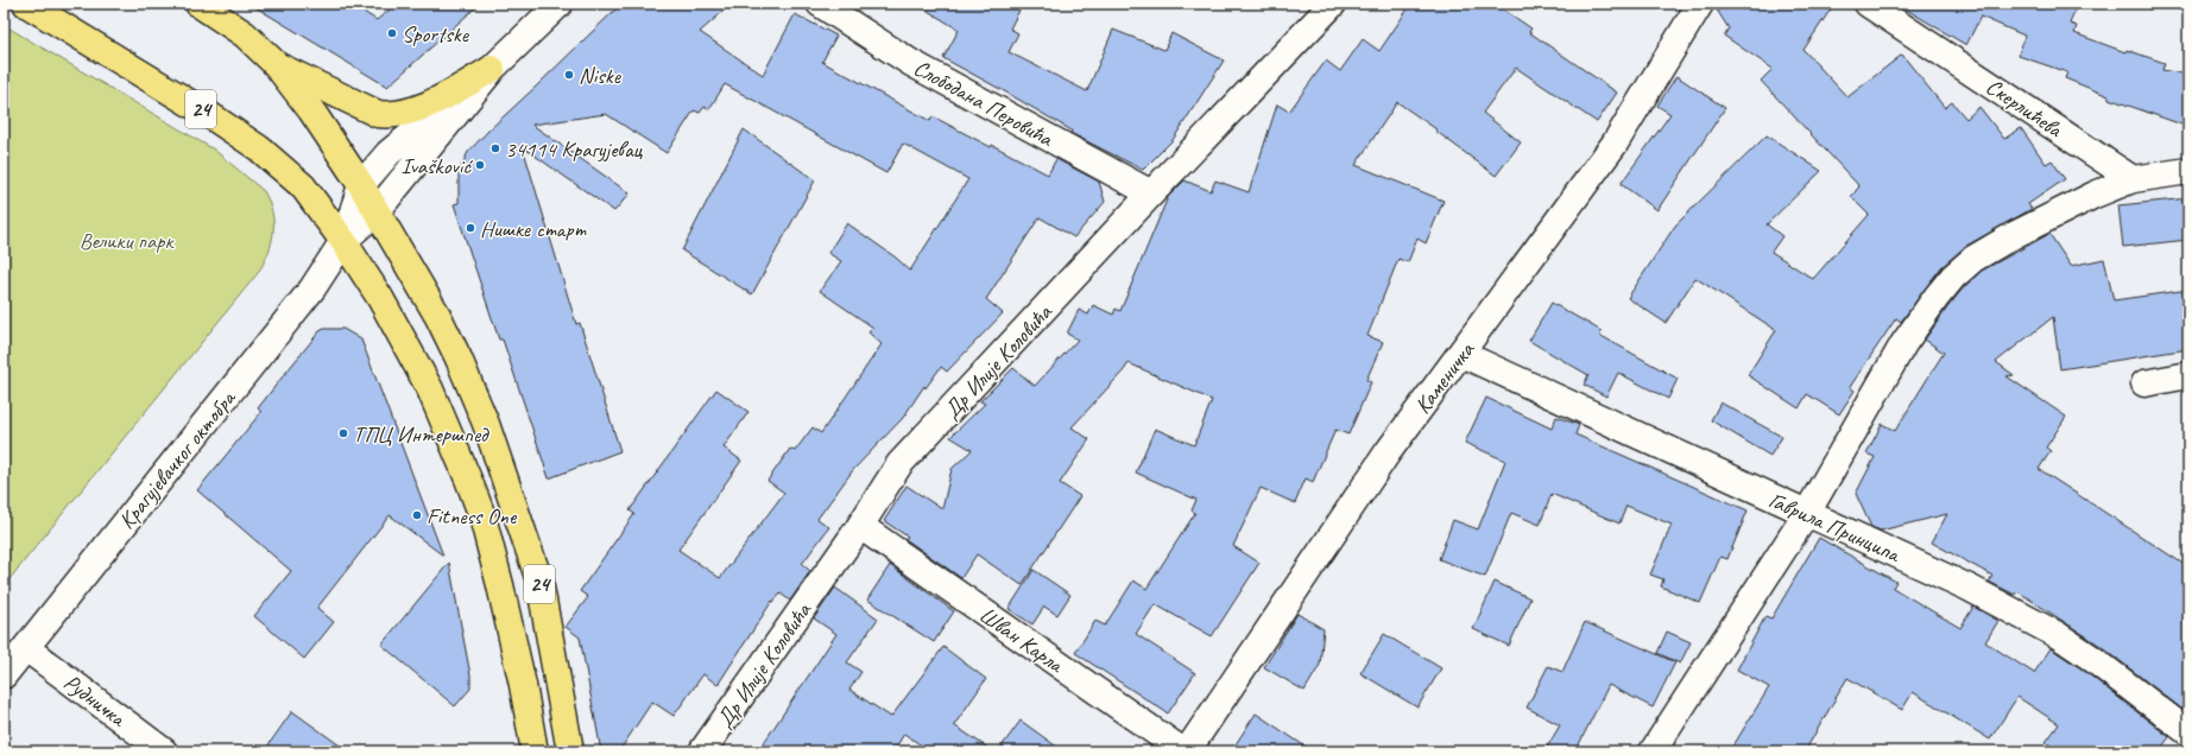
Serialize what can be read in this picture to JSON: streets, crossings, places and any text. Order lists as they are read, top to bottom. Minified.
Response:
{"streets":{"main road":["24"],"street":["Слободана Перовића","Скерлићева","Др Илије Коловића","Каменичка","Крагујевачког октобра","Гаврила Принципа","Шван Карла","Рудничка"]},"crossings":[["Слободана Перовића","Др Илије Коловића"],["24","Крагујевачког октобра"],["Др Илије Коловића","Шван Карла"],["Каменичка","Гаврила Принципа"],["Крагујевачког октобра","Рудничка"]],"parks":["Велики парк"],"places":["Sportske","Niske","34114 Крагујевац","Ivašković","Нишке старт","ТПЦ Интершпед","Fitness One"]}
